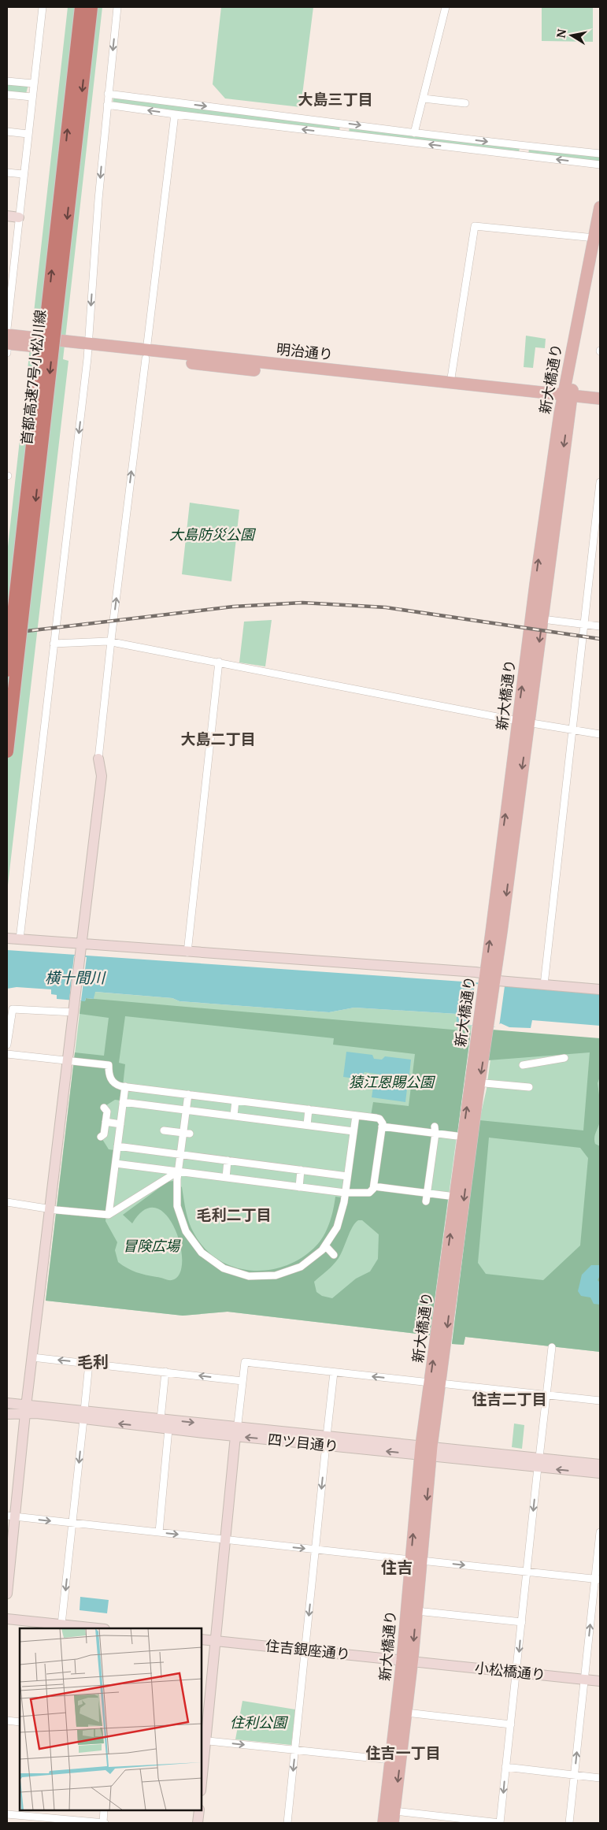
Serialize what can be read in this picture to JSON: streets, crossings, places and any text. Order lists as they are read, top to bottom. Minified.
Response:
{"streets":{"highway":["首都高速7号小松川線"],"main road":["明治通り","新大橋通り"],"street":["四ツ目通り","住吉銀座通り","小松橋通り"]},"crossings":[["明治通り","新大橋通り"],["新大橋通り","四ツ目通り"],["新大橋通り","住吉銀座通り"],["新大橋通り","小松橋通り"],["住吉銀座通り","小松橋通り"]],"districts":["大島三丁目","大島二丁目","毛利二丁目","毛利","住吉二丁目","住吉","住吉一丁目"],"water":["横十間川"],"parks":["大島防災公園","猿江恩賜公園","冒険広場","住利公園"],"north":"left"}
